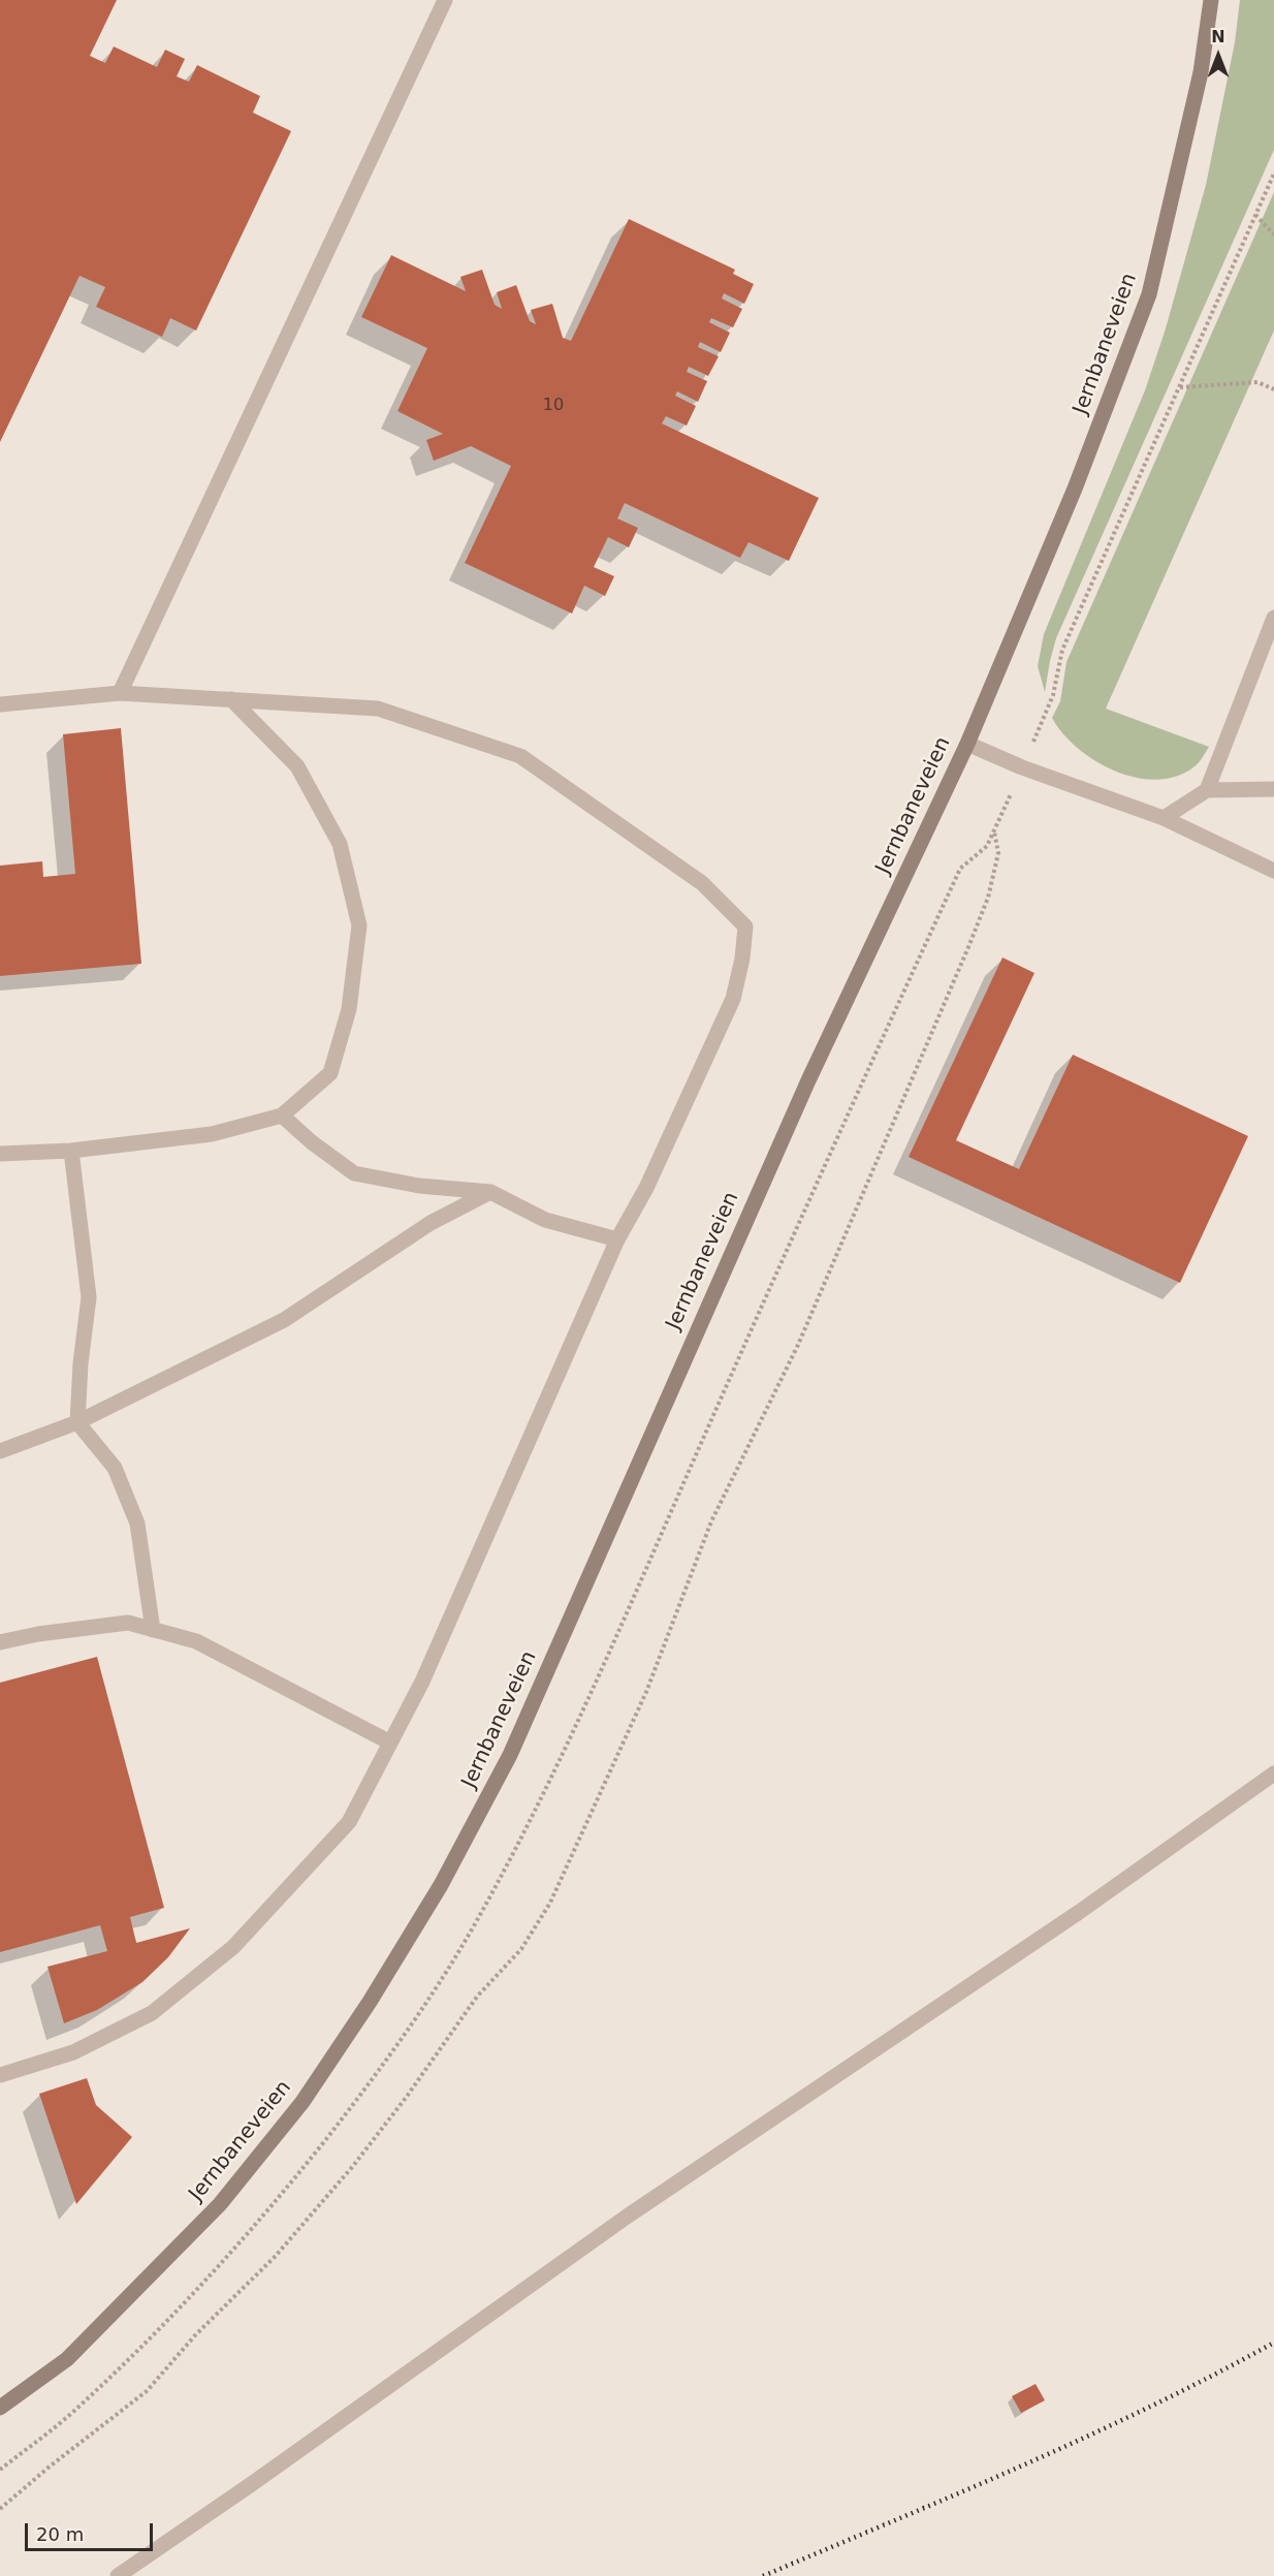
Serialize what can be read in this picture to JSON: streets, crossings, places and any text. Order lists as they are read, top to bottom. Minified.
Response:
{"streets":{"street":["Jernbaneveien"]},"house_numbers":["10"],"scale_bar":"20 m","north":"top"}
